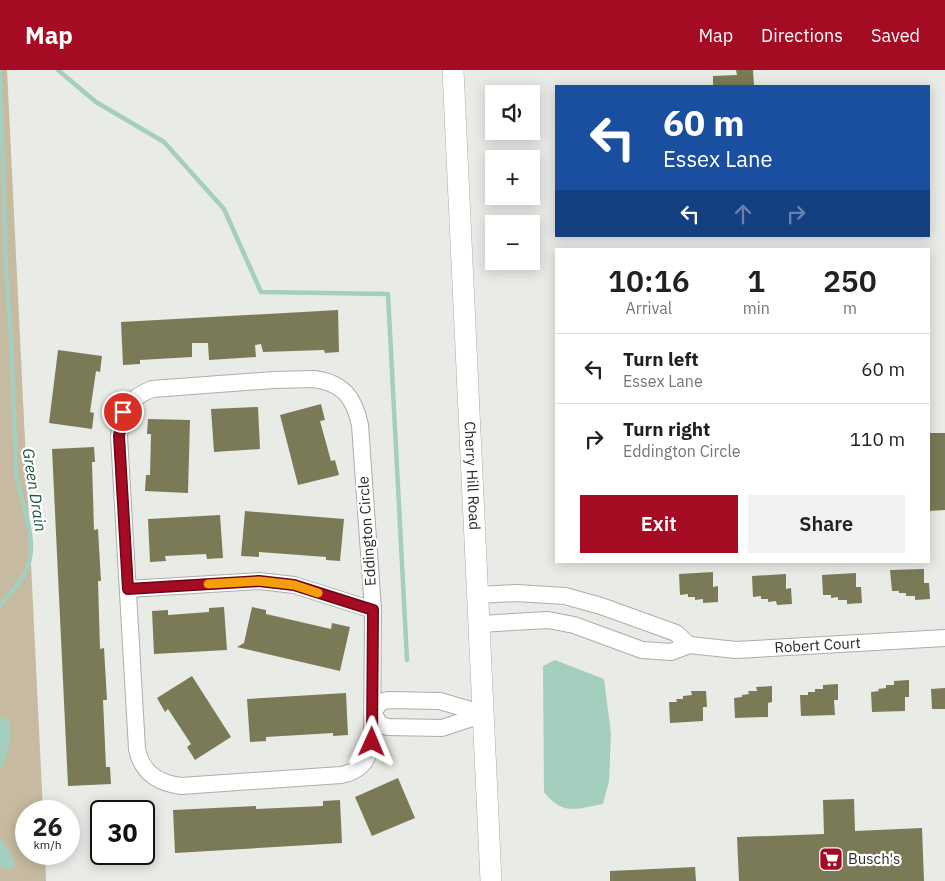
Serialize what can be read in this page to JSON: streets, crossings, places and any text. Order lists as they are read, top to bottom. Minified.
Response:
{"streets":{"main road":["Cherry Hill Road"],"street":["Eddington Circle","Robert Court"]},"crossings":[["Cherry Hill Road","Robert Court"]],"water":["Green Drain"],"places":{"supermarket":["Busch's"]},"page":{"header":"Map","nav":["Map","Directions","Saved"],"map_buttons":["+","−"],"turn":["60 m","Essex Lane"],"eta":["10:16","Arrival","1","min","250","m"],"list":[{"name":"Turn left","note":"Essex Lane","value":"60 m"},{"name":"Turn right","note":"Eddington Circle","value":"110 m"}],"buttons":["Exit","Share"],"speed":"26 km/h","limit":"30"}}
